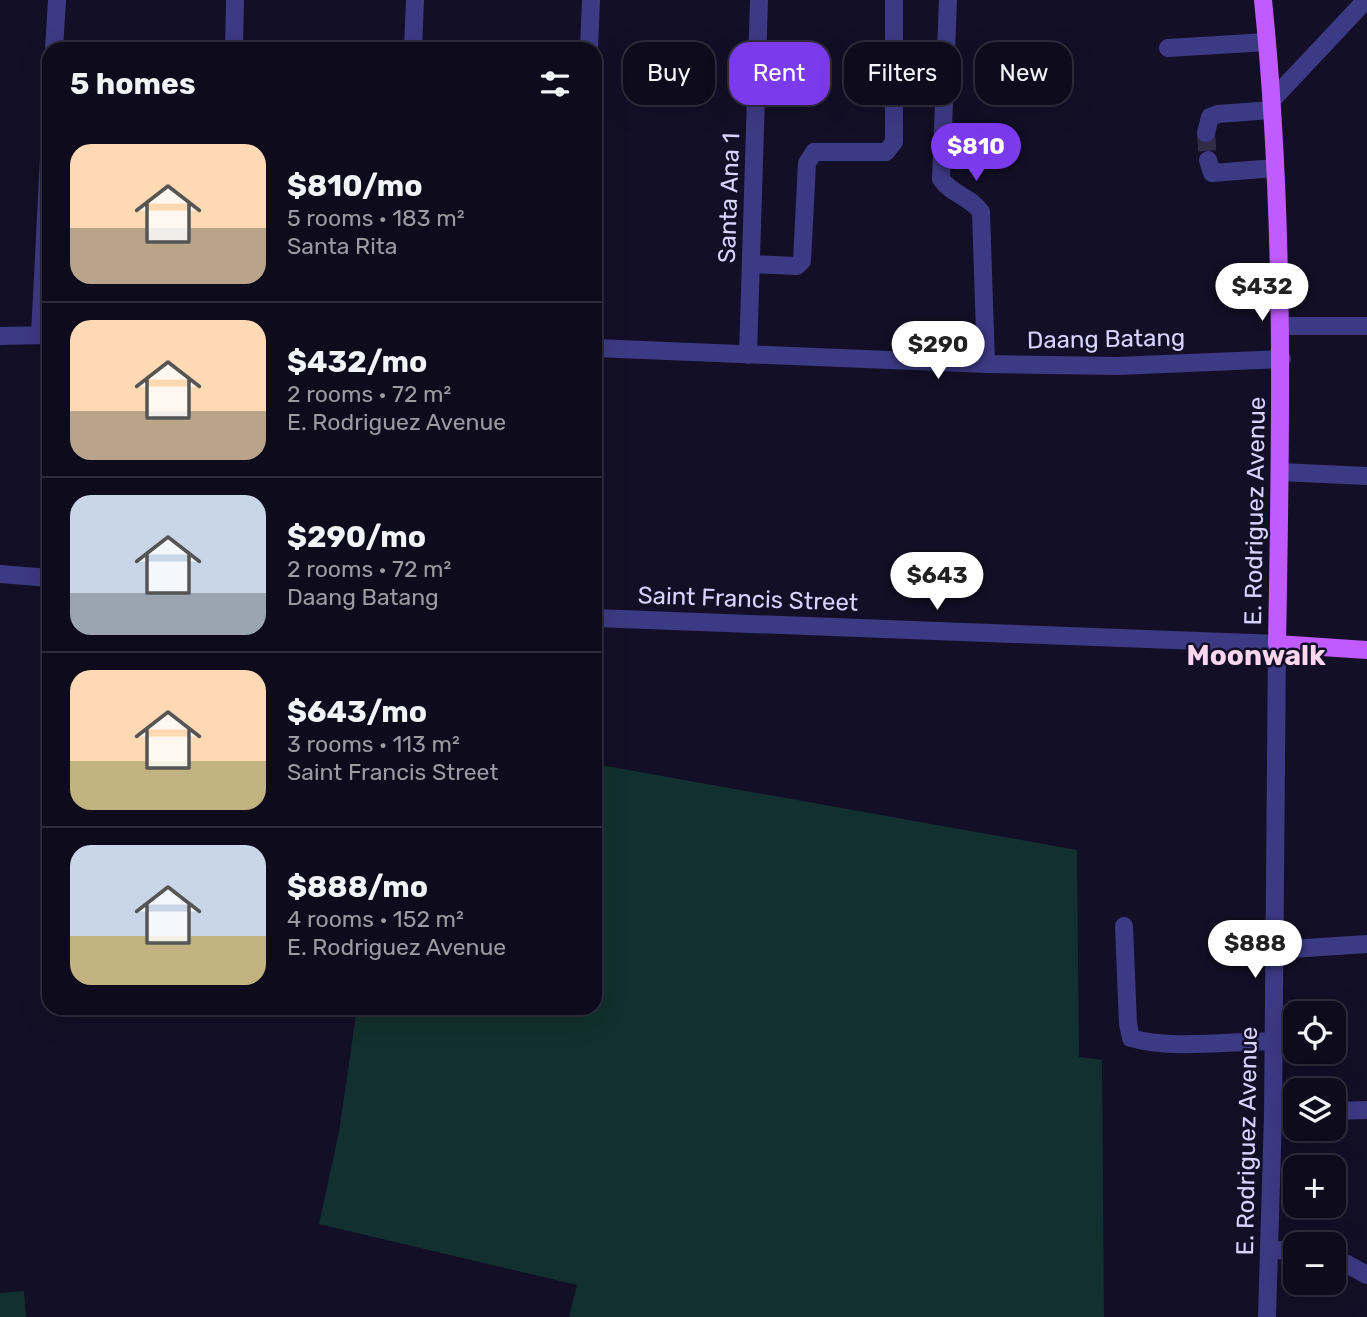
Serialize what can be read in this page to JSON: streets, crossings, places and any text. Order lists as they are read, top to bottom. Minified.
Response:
{"streets":{"main road":["E. Rodriguez Avenue"],"street":["Santa Ana 1","Daang Batang","Saint Francis Street"]},"crossings":[["Santa Ana 1","Daang Batang"],["Daang Batang","E. Rodriguez Avenue"],["E. Rodriguez Avenue","Saint Francis Street"]],"districts":["Moonwalk"],"page":{"chip":["Buy","Rent","Filters","New"],"heading":"5 homes","price":["$810","$432","$290","$643","$888"],"list":[{"name":"$810/mo","note":"5 rooms · 183 m² · Santa Rita"},{"name":"$432/mo","note":"2 rooms · 72 m² · E. Rodriguez Avenue"},{"name":"$290/mo","note":"2 rooms · 72 m² · Daang Batang"},{"name":"$643/mo","note":"3 rooms · 113 m² · Saint Francis Street"},{"name":"$888/mo","note":"4 rooms · 152 m² · E. Rodriguez Avenue"}],"map_buttons":["+","−"]}}
